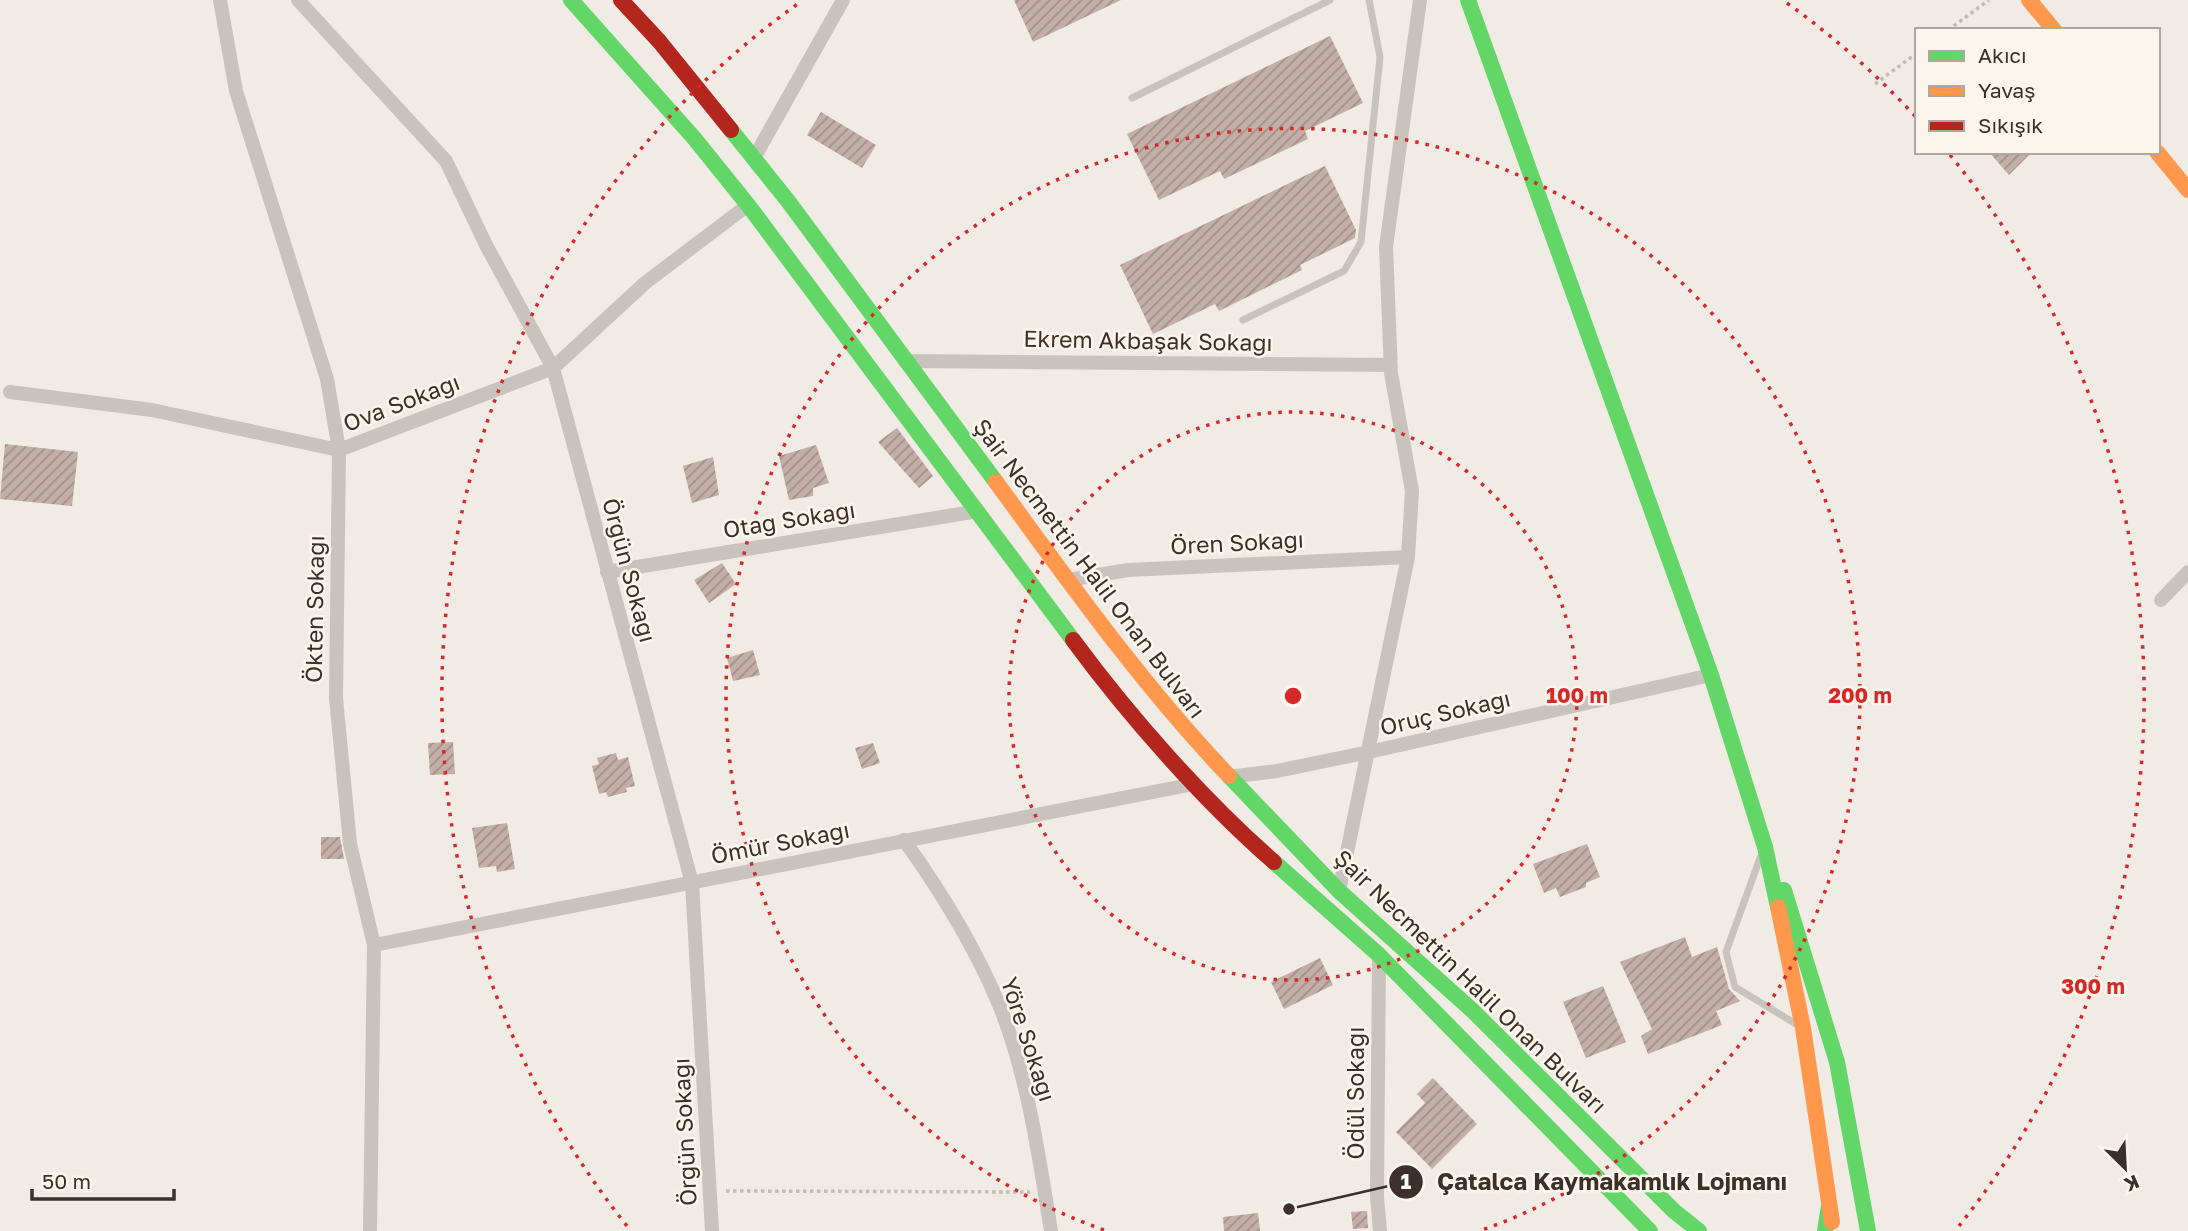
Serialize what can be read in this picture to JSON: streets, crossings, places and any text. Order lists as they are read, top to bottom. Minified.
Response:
{"streets":{"main road":["Şair Necmettin Halil Onan Bulvarı"],"street":["Ekrem Akbaşak Sokağı","Ova Sokağı","Otağ Sokağı","Ören Sokağı","Örgün Sokağı","Ökten Sokağı","Oruç Sokağı","Ömür Sokağı","Yöre Sokağı","Ödül Sokağı"]},"crossings":[["Ekrem Akbaşak Sokağı","Şair Necmettin Halil Onan Bulvarı"],["Ova Sokağı","Şair Necmettin Halil Onan Bulvarı"],["Ova Sokağı","Örgün Sokağı"],["Ova Sokağı","Ökten Sokağı"],["Otağ Sokağı","Şair Necmettin Halil Onan Bulvarı"],["Otağ Sokağı","Örgün Sokağı"],["Ören Sokağı","Şair Necmettin Halil Onan Bulvarı"],["Şair Necmettin Halil Onan Bulvarı","Oruç Sokağı"],["Şair Necmettin Halil Onan Bulvarı","Ömür Sokağı"],["Şair Necmettin Halil Onan Bulvarı","Ödül Sokağı"],["Örgün Sokağı","Ömür Sokağı"],["Ökten Sokağı","Ömür Sokağı"],["Ömür Sokağı","Yöre Sokağı"]],"places":["Çatalca Kaymakamlık Lojmanı"],"legend":["Akıcı","Yavaş","Sıkışık"],"scale_bar":"50 m","north":"bottom right","rings":["100 m","200 m","300 m"]}
